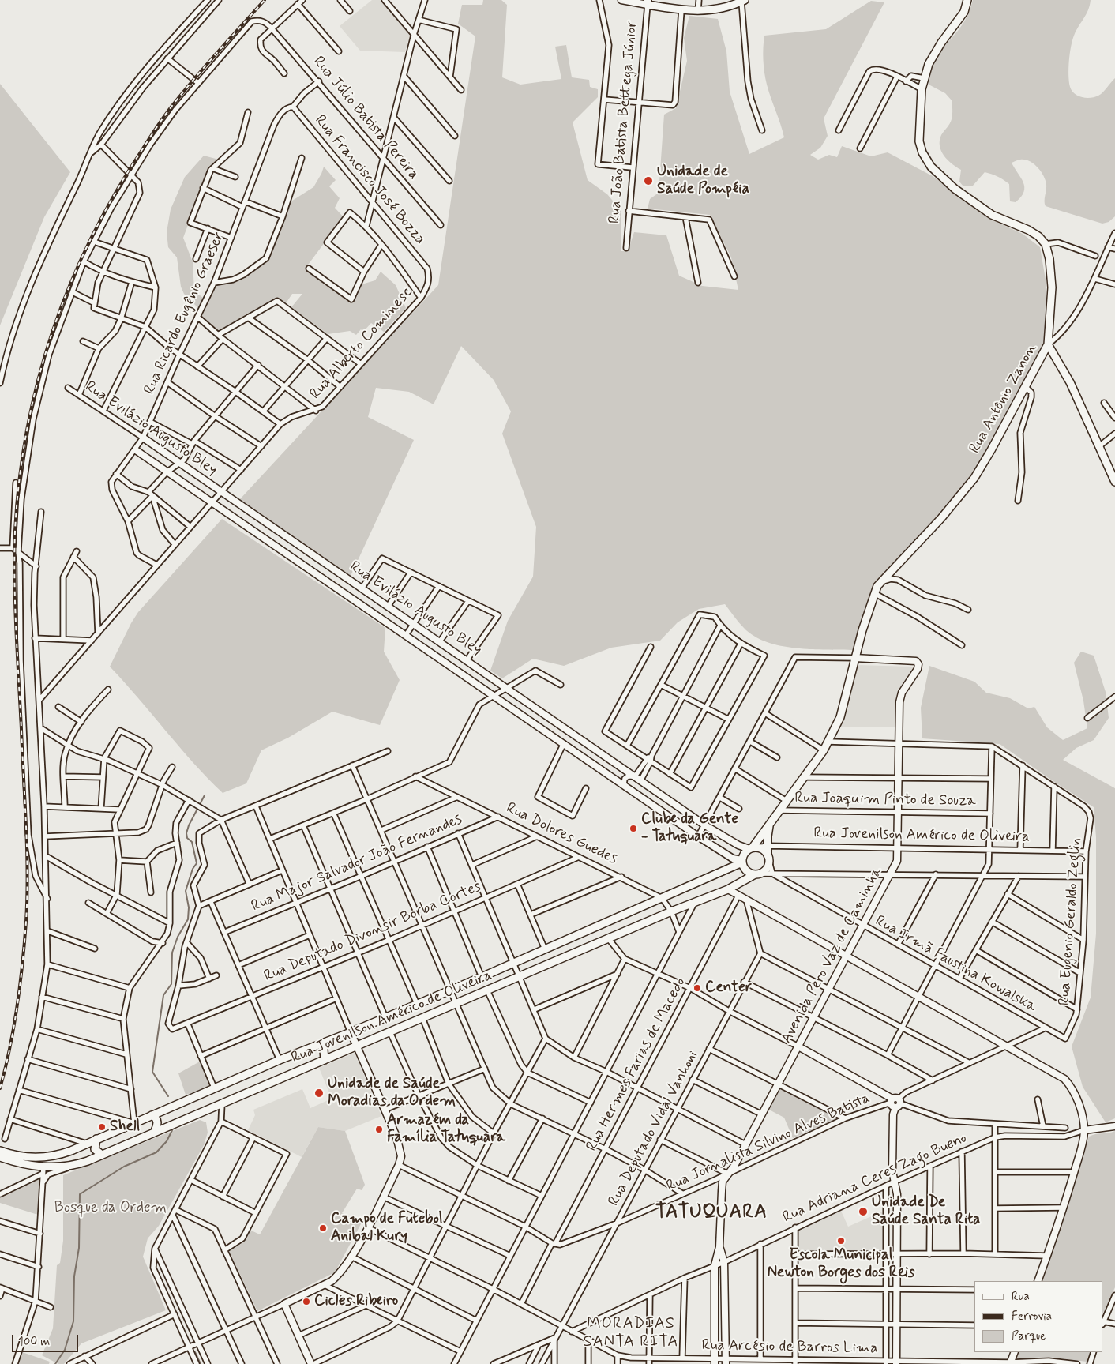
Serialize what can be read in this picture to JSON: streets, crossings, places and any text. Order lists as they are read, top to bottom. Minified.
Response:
{"streets":{"main road":["Rua Antônio Zanon","Rua Jovenilson Américo de Oliveira"],"street":["Rua Júlio Batista Pereira","Rua João Batista Bettega Júnior","Rua Francisco José Bozza","Rua Ricardo Eugênio Graeser","Rua Alberto Cominese","Rua Evilázio Augusto Bley","Rua Joaquim Pinto de Souza","Rua Dolores Guedes","Rua Major Salvador João Fernandes","Rua Eugenio Geraldo Zeglin","Rua Deputado Divonsir Borba Cortes","Avenida Pero Vaz de Caminha","Rua Irmã Faustina Kowalska","Rua Hermes Farias de Macedo","Rua Deputado Vidal Vanhoni","Rua Jornalista Silvino Alves Batista","Rua Adriana Ceres Zago Bueno","Rua Arcésio de Barros Lima"]},"crossings":[["Rua Júlio Batista Pereira","Rua Ricardo Eugênio Graeser"],["Rua Francisco José Bozza","Rua Ricardo Eugênio Graeser"],["Rua Francisco José Bozza","Rua Alberto Cominese"],["Rua Ricardo Eugênio Graeser","Rua Evilázio Augusto Bley"],["Rua Alberto Cominese","Rua Evilázio Augusto Bley"],["Rua Antônio Zanon","Rua Evilázio Augusto Bley"],["Rua Antônio Zanon","Rua Joaquim Pinto de Souza"],["Rua Antônio Zanon","Rua Jovenilson Américo de Oliveira"],["Rua Antônio Zanon","Avenida Pero Vaz de Caminha"],["Rua Evilázio Augusto Bley","Rua Jovenilson Américo de Oliveira"],["Rua Joaquim Pinto de Souza","Avenida Pero Vaz de Caminha"],["Rua Dolores Guedes","Rua Jovenilson Américo de Oliveira"],["Rua Dolores Guedes","Rua Major Salvador João Fernandes"],["Rua Dolores Guedes","Rua Deputado Divonsir Borba Cortes"],["Rua Jovenilson Américo de Oliveira","Rua Eugenio Geraldo Zeglin"],["Rua Jovenilson Américo de Oliveira","Avenida Pero Vaz de Caminha"],["Rua Jovenilson Américo de Oliveira","Rua Irmã Faustina Kowalska"],["Rua Eugenio Geraldo Zeglin","Rua Irmã Faustina Kowalska"],["Avenida Pero Vaz de Caminha","Rua Irmã Faustina Kowalska"],["Avenida Pero Vaz de Caminha","Rua Jornalista Silvino Alves Batista"],["Avenida Pero Vaz de Caminha","Rua Adriana Ceres Zago Bueno"],["Avenida Pero Vaz de Caminha","Rua Arcésio de Barros Lima"],["Rua Irmã Faustina Kowalska","Rua Jornalista Silvino Alves Batista"],["Rua Hermes Farias de Macedo","Rua Jornalista Silvino Alves Batista"],["Rua Hermes Farias de Macedo","Rua Arcésio de Barros Lima"],["Rua Deputado Vidal Vanhoni","Rua Jornalista Silvino Alves Batista"],["Rua Deputado Vidal Vanhoni","Rua Arcésio de Barros Lima"],["Rua Adriana Ceres Zago Bueno","Rua Arcésio de Barros Lima"]],"districts":["TATUQUARA","MORADIAS SANTA RITA"],"parks":["Bosque da Ordem"],"places":["Unidade de Saúde Pompéia","Clube da Gente - Tatuquara","Center","Unidade de Saúde Moradias da Ordem","Shell","Armazém da Família Tatuquara","Unidade De Saúde Santa Rita","Campo de Futebol Anibal Kury","Escola Municipal Newton Borges dos Reis","Cicles Ribeiro"],"legend":["Rua","Ferrovia","Parque"],"scale_bar":"100 m"}
